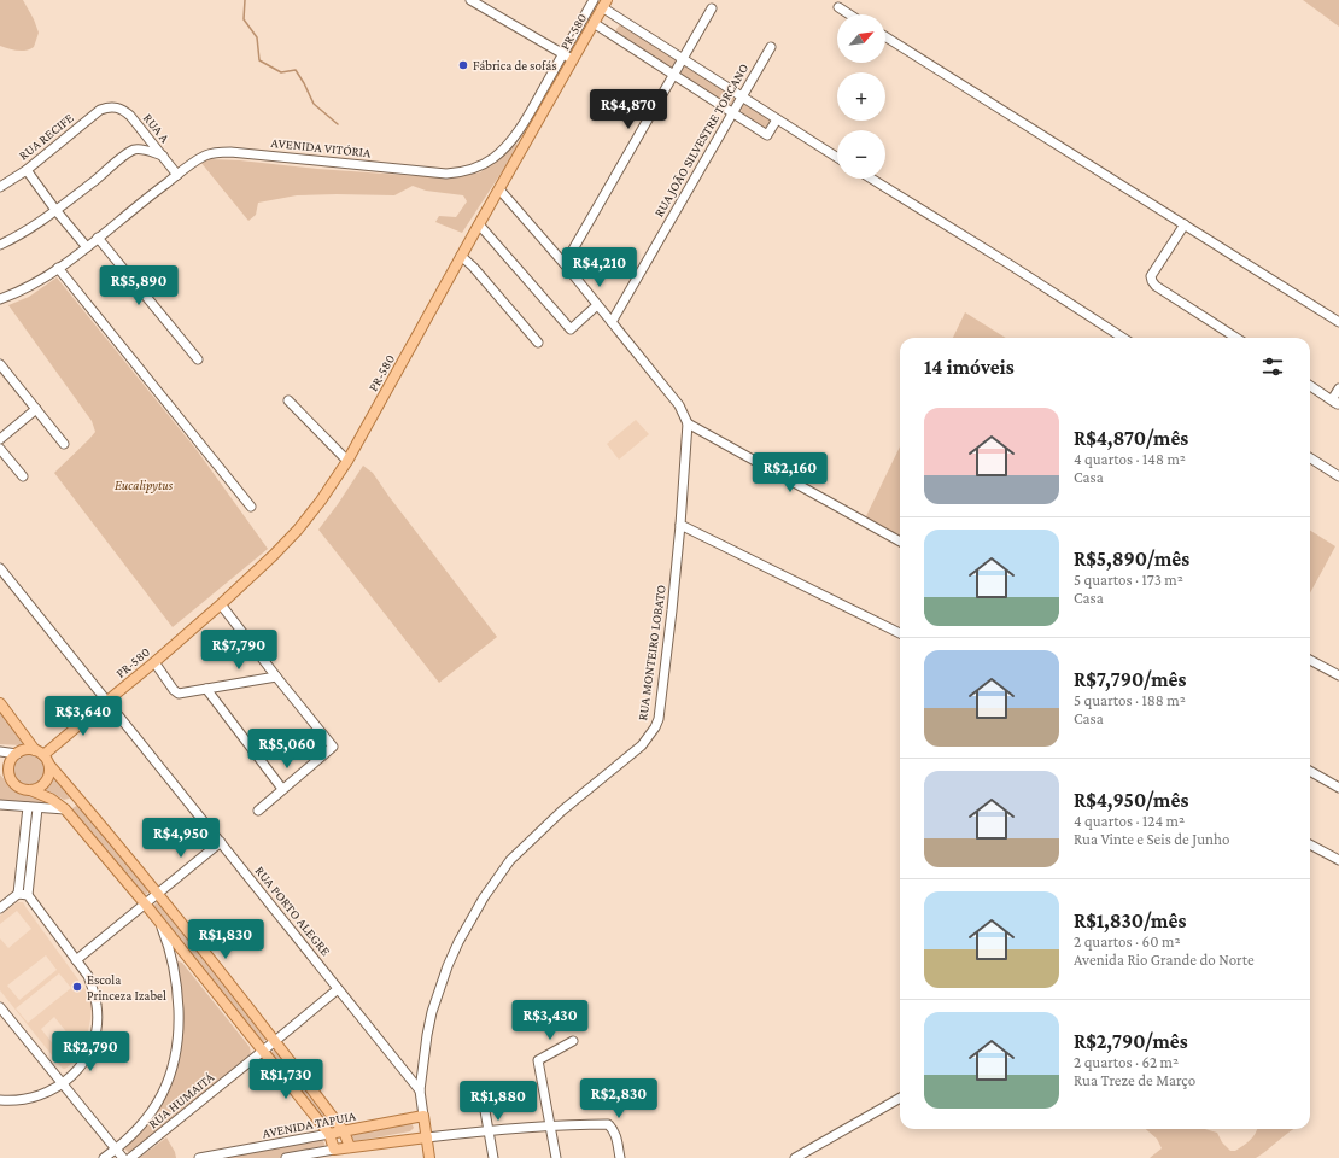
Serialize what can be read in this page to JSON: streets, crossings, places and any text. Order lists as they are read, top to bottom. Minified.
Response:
{"streets":{"main road":["PR-580","RUA MONTEIRO LOBATO","AVENIDA TAPUIA"],"street":["RUA A","RUA RECIFE","RUA JOÃO SILVESTRE TORCANO","AVENIDA VITÓRIA","RUA PORTO ALEGRE","RUA HUMAITÁ"]},"crossings":[["PR-580","RUA PORTO ALEGRE"],["RUA A","RUA RECIFE"],["RUA A","AVENIDA VITÓRIA"],["RUA MONTEIRO LOBATO","RUA PORTO ALEGRE"],["RUA MONTEIRO LOBATO","AVENIDA TAPUIA"],["RUA PORTO ALEGRE","RUA HUMAITÁ"]],"parks":["Eucalipytus"],"places":["Fábrica de sofás","Escola Princeza Izabel"],"north":"top right","page":{"map_buttons":["+","−"],"price":["R$4,870","R$4,210","R$5,890","R$2,160","R$7,790","R$3,640","R$5,060","R$4,950","R$1,830","R$3,430","R$2,790","R$1,730","R$2,830","R$1,880"],"heading":"14 imóveis","list":[{"name":"R$4,870/mês","note":"4 quartos · 148 m² · Casa"},{"name":"R$5,890/mês","note":"5 quartos · 173 m² · Casa"},{"name":"R$7,790/mês","note":"5 quartos · 188 m² · Casa"},{"name":"R$4,950/mês","note":"4 quartos · 124 m² · Rua Vinte e Seis de Junho"},{"name":"R$1,830/mês","note":"2 quartos · 60 m² · Avenida Rio Grande do Norte"},{"name":"R$2,790/mês","note":"2 quartos · 62 m² · Rua Treze de Março"}]}}
